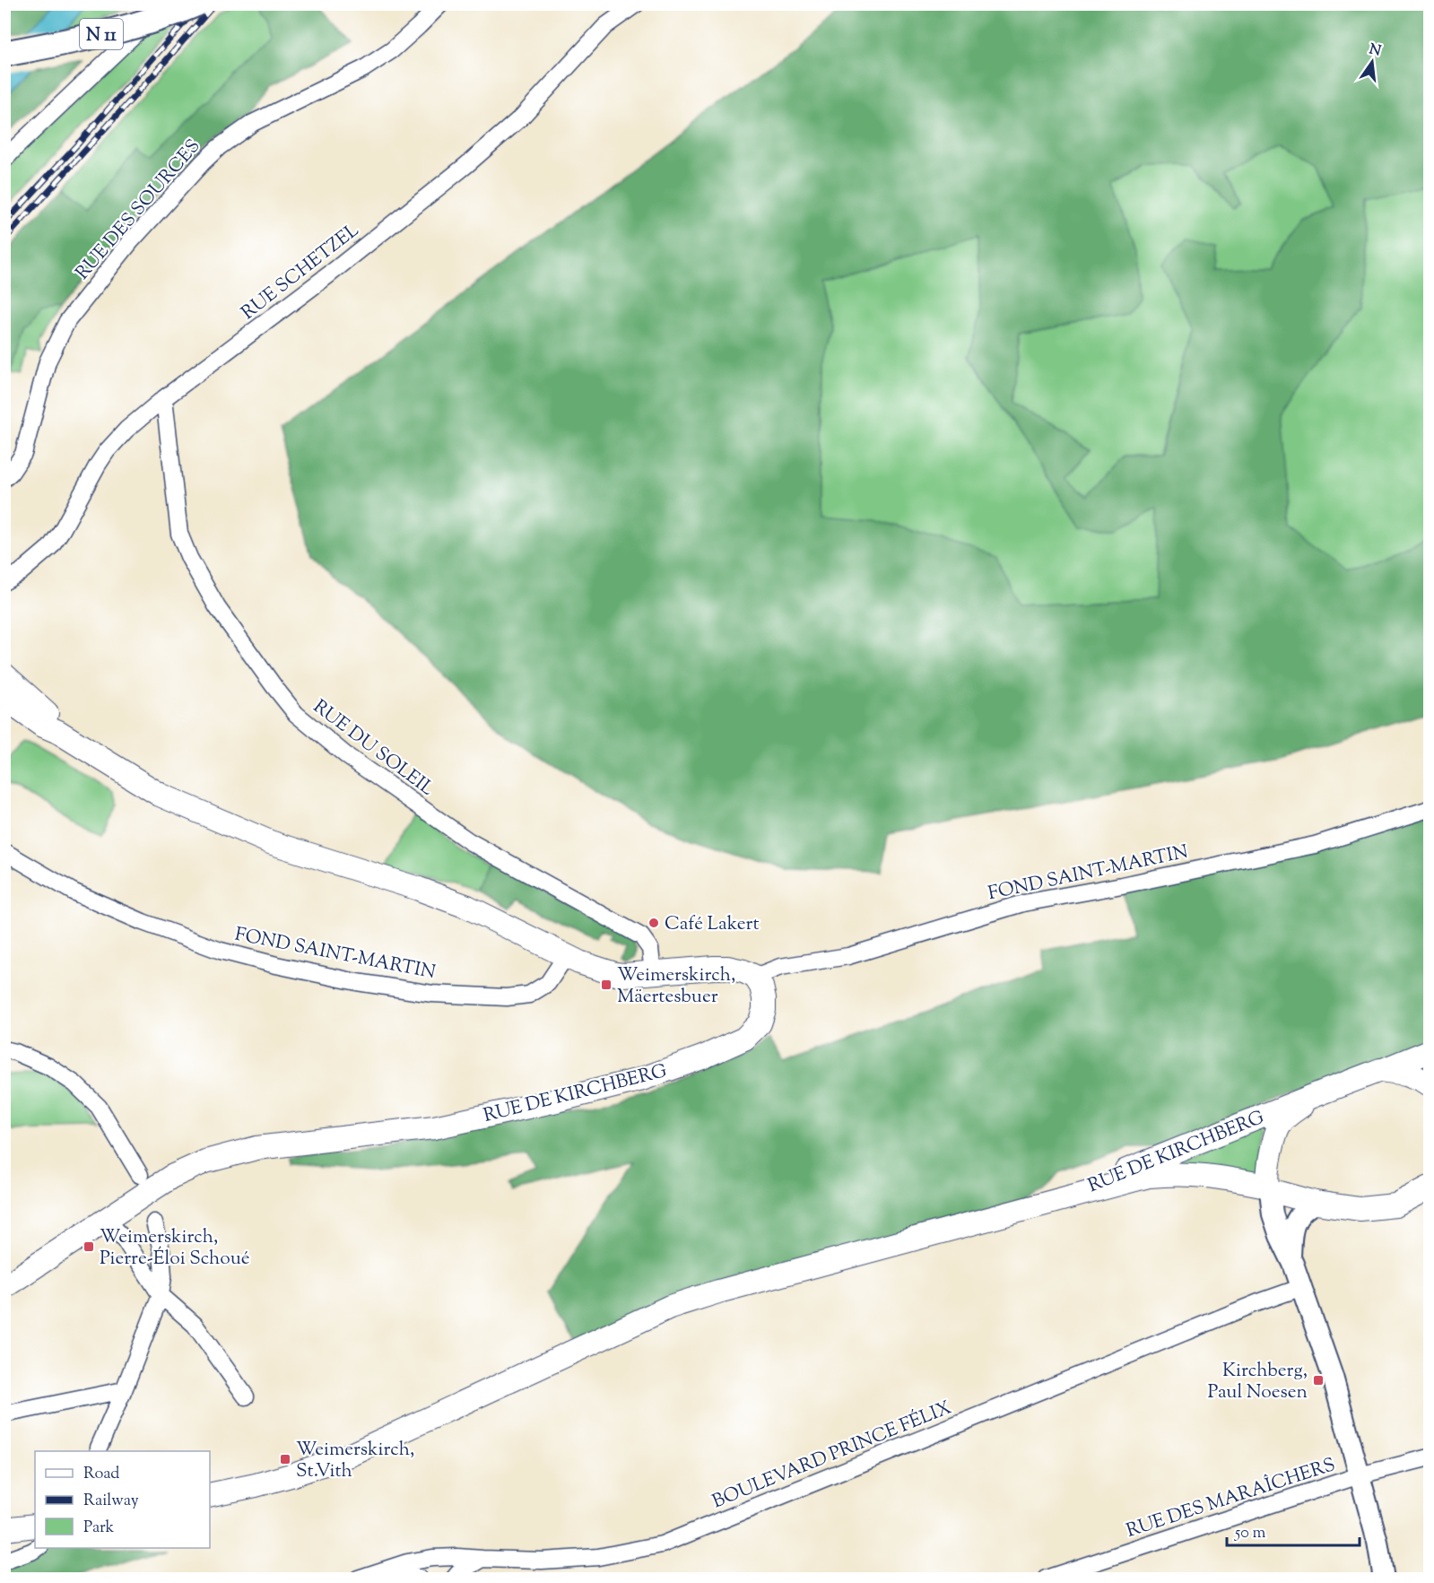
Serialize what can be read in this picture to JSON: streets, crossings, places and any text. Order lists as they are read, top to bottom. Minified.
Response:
{"streets":{"main road":["N 11","RUE DE KIRCHBERG"],"street":["RUE DES SOURCES","RUE SCHETZEL","RUE DU SOLEIL","FOND SAINT-MARTIN","BOULEVARD PRINCE FÉLIX","RUE DES MARAÎCHERS"]},"crossings":[["RUE SCHETZEL","RUE DU SOLEIL"],["FOND SAINT-MARTIN","RUE DE KIRCHBERG"]],"places":{"other":["Café Lakert"],"transit":["Weimerskirch, Mäertesbuer","Weimerskirch, Pierre-Éloi Schoué","Kirchberg, Paul Noesen","Weimerskirch, St.Vith"]},"legend":["Road","Railway","Park"],"scale_bar":"50 m","north":"top"}
